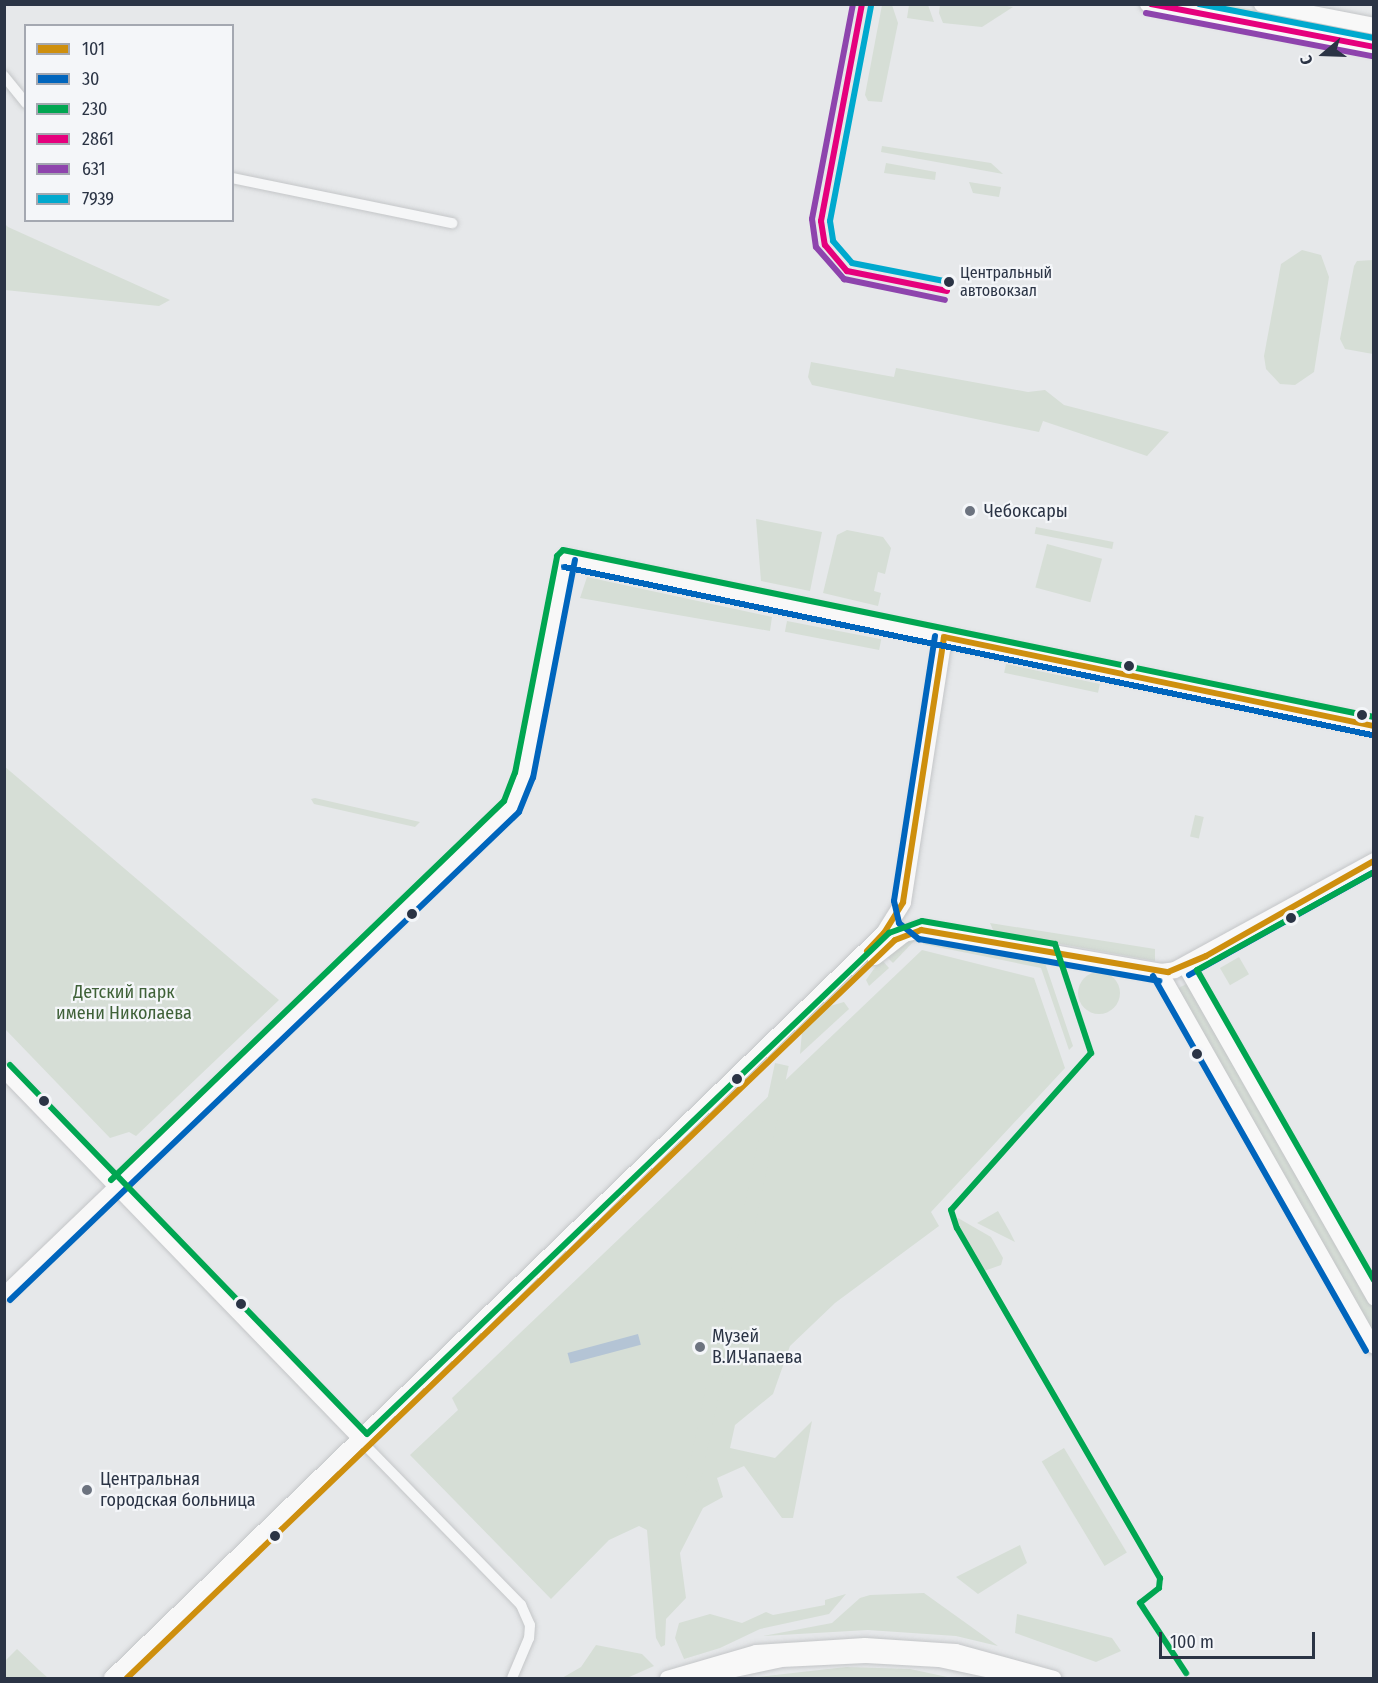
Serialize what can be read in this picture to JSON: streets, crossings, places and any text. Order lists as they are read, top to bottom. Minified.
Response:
{"parks":["Детский парк имени Николаева"],"places":["Центральный автовокзал","Чебоксары","Музей В.И.Чапаева","Центральная городская больница"],"lines":["transit line 2861","transit line 631","transit line 7939","transit line 230","transit line 30","transit line 101"],"legend":["101","30","230","2861","631","7939"],"scale_bar":"100 m","north":"left"}
